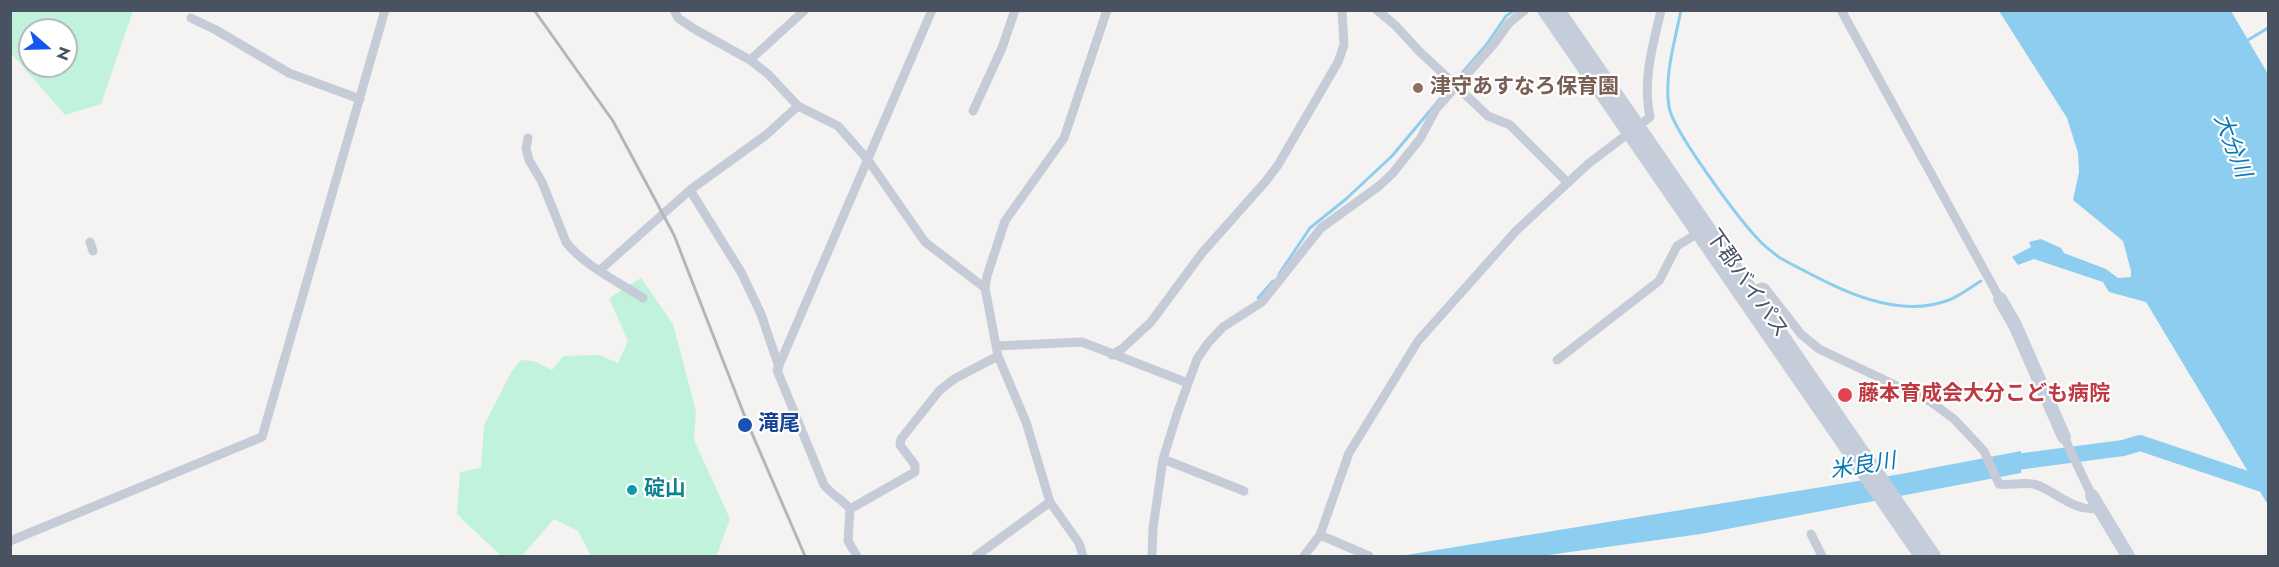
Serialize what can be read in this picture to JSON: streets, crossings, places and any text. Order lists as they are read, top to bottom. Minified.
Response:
{"streets":{"street":["下郡バイパス"]},"water":["大分川","米良川"],"places":["津守あすなろ保育園","藤本育成会大分こども病院","滝尾","碇山"],"north":"right"}
